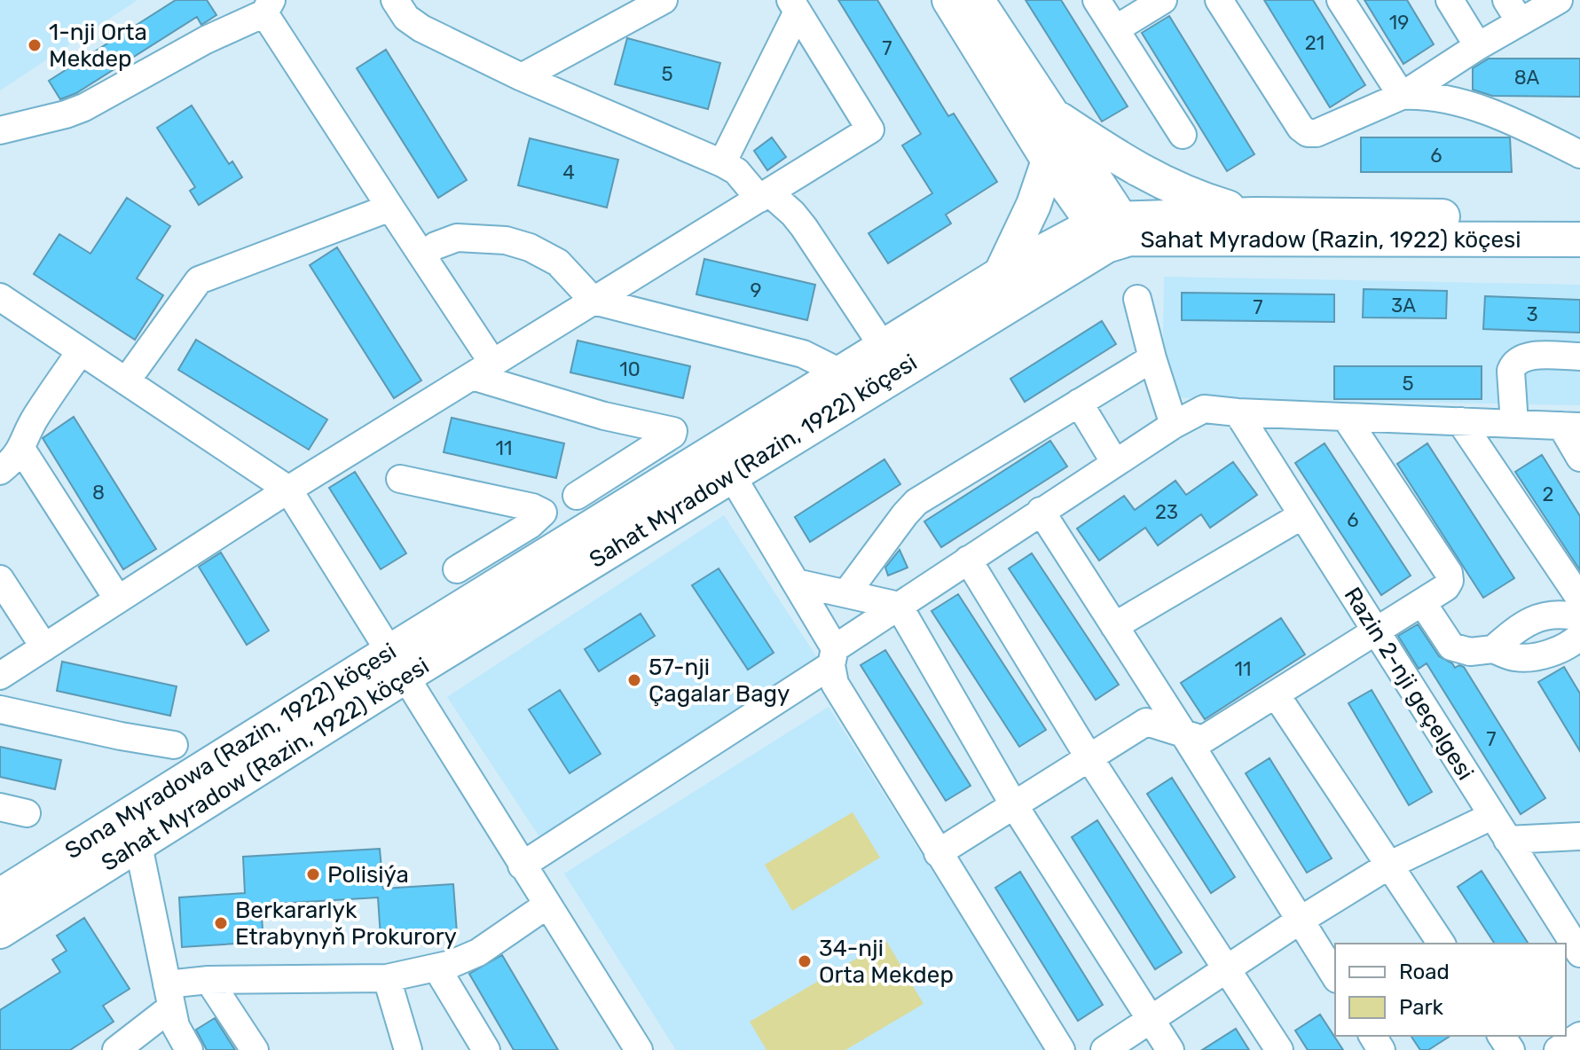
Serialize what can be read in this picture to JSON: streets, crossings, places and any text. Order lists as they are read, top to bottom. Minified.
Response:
{"streets":{"main road":["Sahat Myradow (Razin, 1922) köçesi","Sona Myradowa (Razin, 1922) köçesi"],"street":["Razin 2-nji geçelgesi"]},"crossings":[["Sahat Myradow (Razin, 1922) köçesi","Sona Myradowa (Razin, 1922) köçesi"]],"places":["1-nji Orta Mekdep","57-nji Çagalar Bagy","Polisiýa","Berkararlyk Etrabynyň Prokurory","34-nji Orta Mekdep"],"house_numbers":["19","21","7","5","8A","6","4","9","3A","7","3","10","5","11","8","2","23","6","11","7"],"legend":["Road","Park"]}
